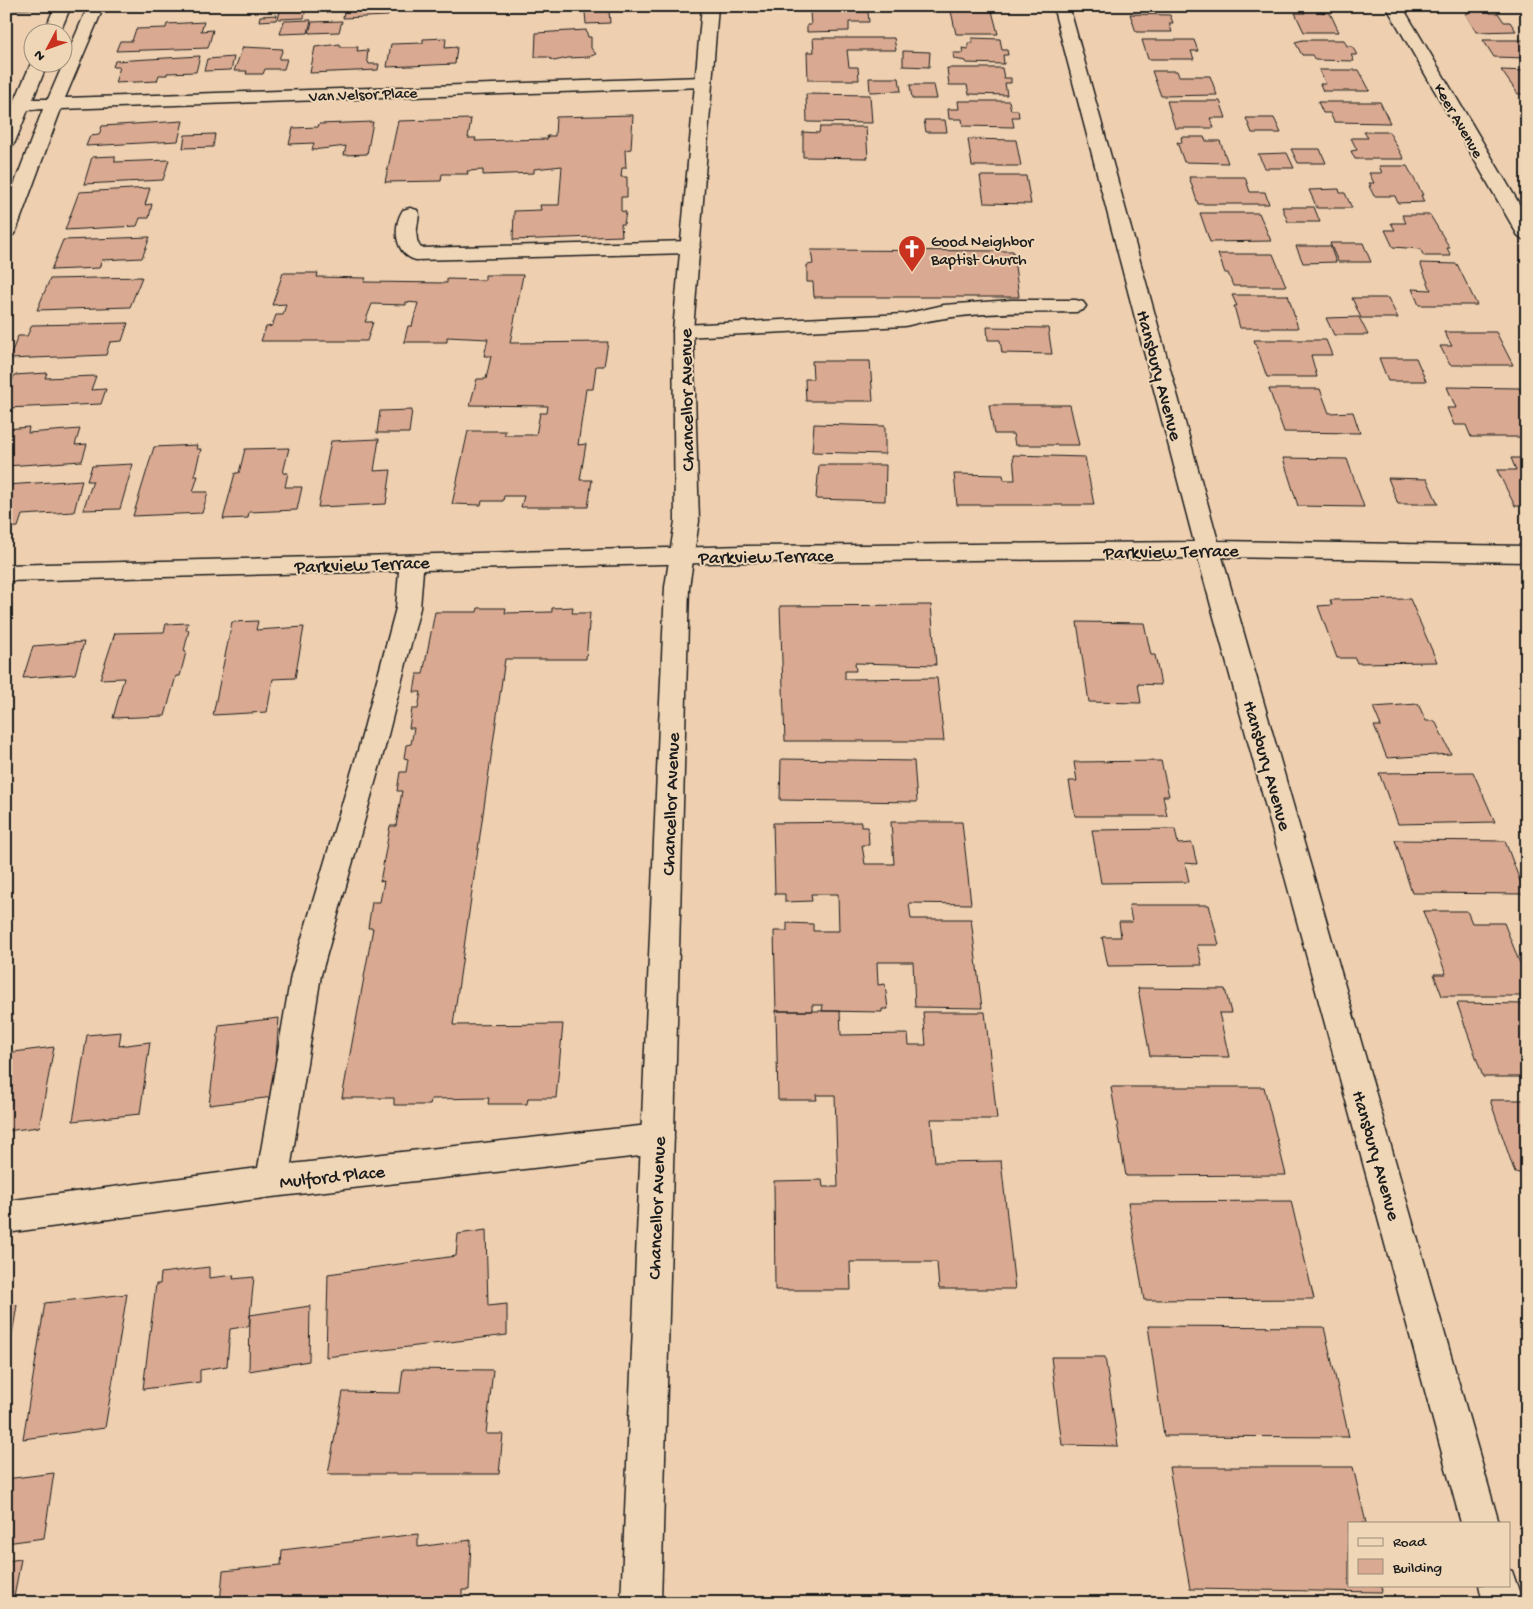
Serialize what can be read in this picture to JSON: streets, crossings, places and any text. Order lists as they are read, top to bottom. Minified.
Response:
{"streets":{"street":["Van Velsor Place","Keer Avenue","Hansbury Avenue","Chancellor Avenue","Parkview Terrace","Mulford Place"]},"crossings":[["Van Velsor Place","Chancellor Avenue"],["Hansbury Avenue","Parkview Terrace"],["Chancellor Avenue","Parkview Terrace"],["Chancellor Avenue","Mulford Place"]],"places":{"church":["Good Neighbor Baptist Church"]},"legend":["Road","Building"],"north":"bottom left"}
